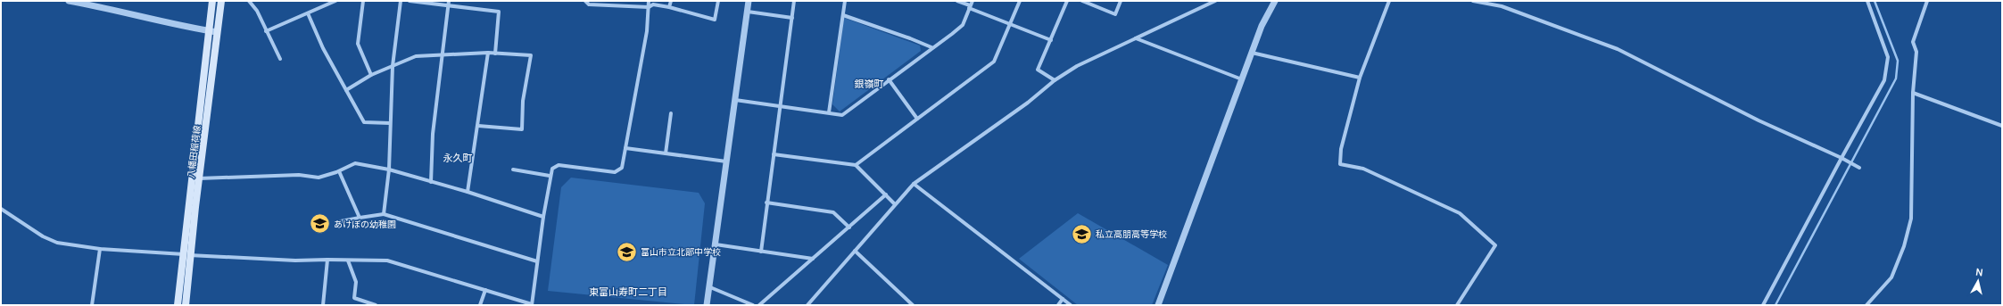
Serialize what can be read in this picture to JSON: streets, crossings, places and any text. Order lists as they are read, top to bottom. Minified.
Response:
{"streets":{"main road":["八幡田稲荷線"]},"districts":["銀嶺町","永久町","東富山寿町二丁目"],"places":{"school or university":["あけぼの幼稚園","私立高朋高等学校","富山市立北部中学校"]},"north":"top"}
